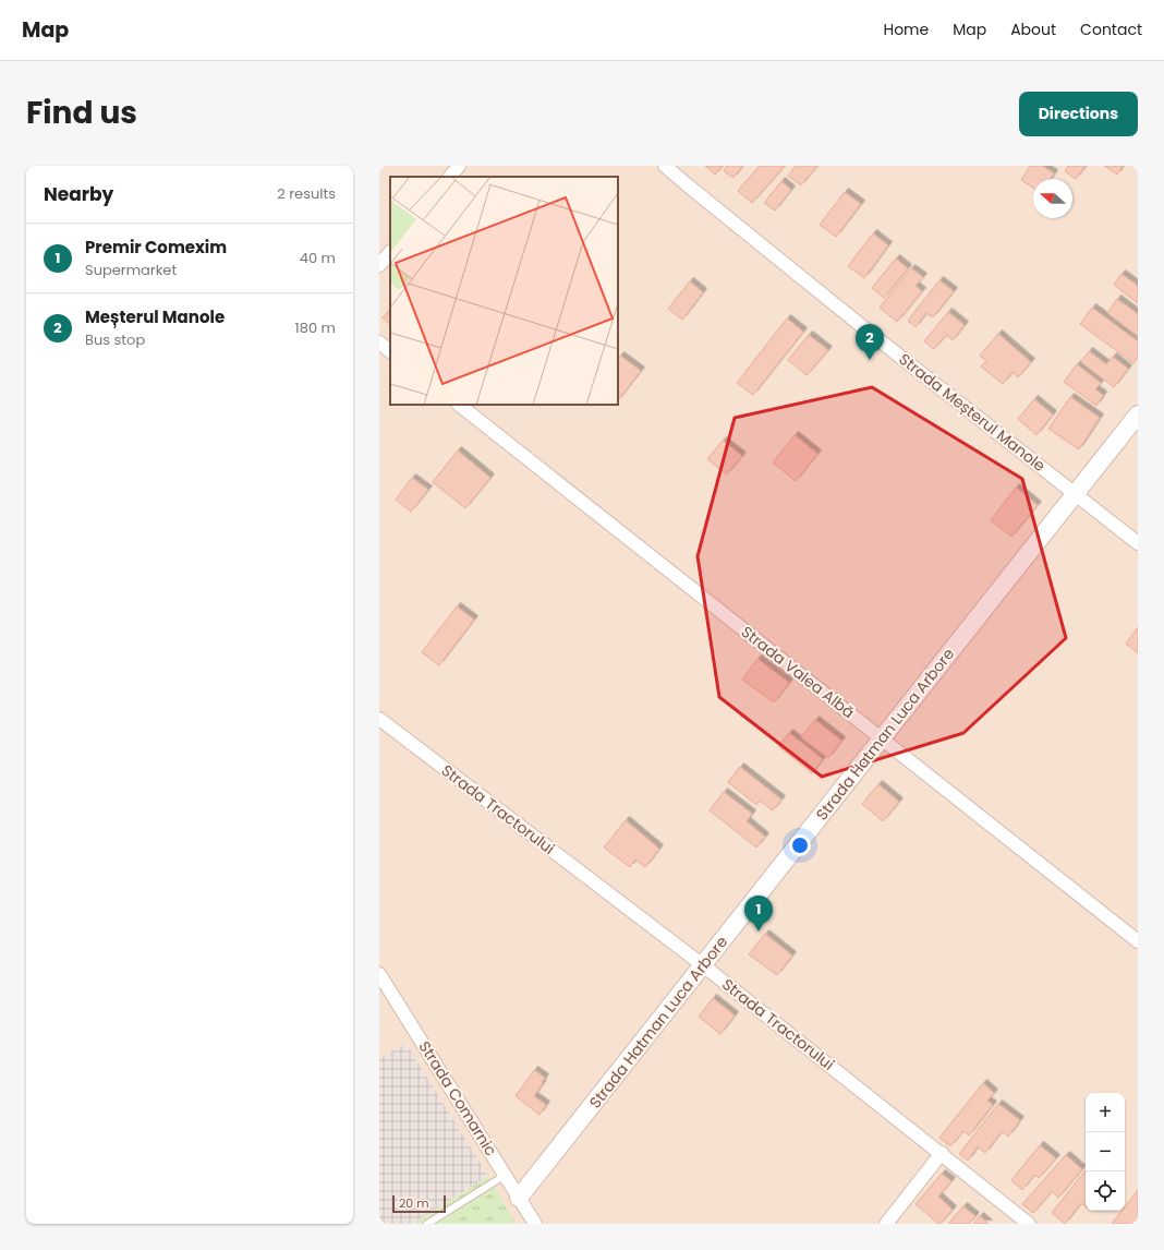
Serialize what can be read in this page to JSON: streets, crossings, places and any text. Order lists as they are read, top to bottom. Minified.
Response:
{"streets":{"street":["Strada Meșterul Manole","Strada Valea Albă","Strada Hatman Luca Arbore","Strada Tractorului","Strada Comarnic"]},"crossings":[["Strada Meșterul Manole","Strada Hatman Luca Arbore"],["Strada Valea Albă","Strada Hatman Luca Arbore"],["Strada Hatman Luca Arbore","Strada Tractorului"],["Strada Hatman Luca Arbore","Strada Comarnic"]],"scale_bar":"20 m","north":"left","page":{"header":"Map","nav":["Home","Map","About","Contact"],"title":"Find us","buttons":"Directions","heading":["Nearby","2 results"],"list":[{"mark":"1","name":"Premir Comexim","note":"Supermarket","value":"40 m"},{"mark":"2","name":"Meșterul Manole","note":"Bus stop","value":"180 m"}],"pins":["2","1"],"map_buttons":["+","−"],"scale":"20 m"}}
